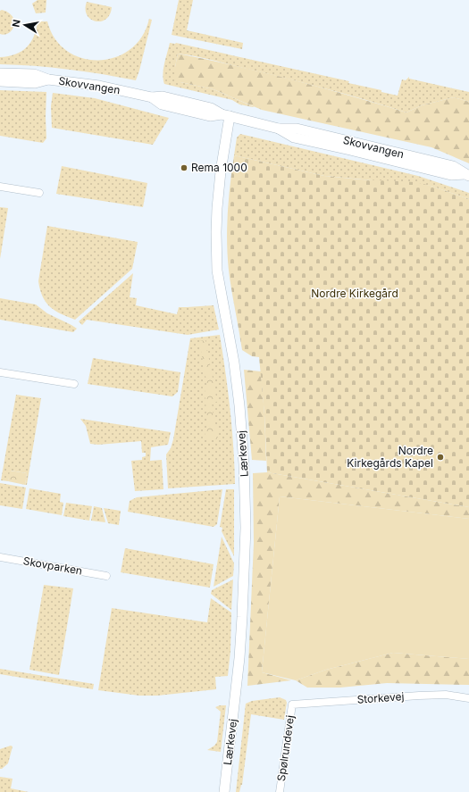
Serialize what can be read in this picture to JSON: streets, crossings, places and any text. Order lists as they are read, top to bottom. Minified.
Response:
{"streets":{"street":["Skovvangen","Lærkevej","Skovparken","Storkevej","Spølrundevej"]},"crossings":[["Skovvangen","Lærkevej"],["Storkevej","Spølrundevej"]],"parks":["Nordre Kirkegård"],"places":["Rema 1000","Nordre Kirkegårds Kapel"],"north":"left"}
